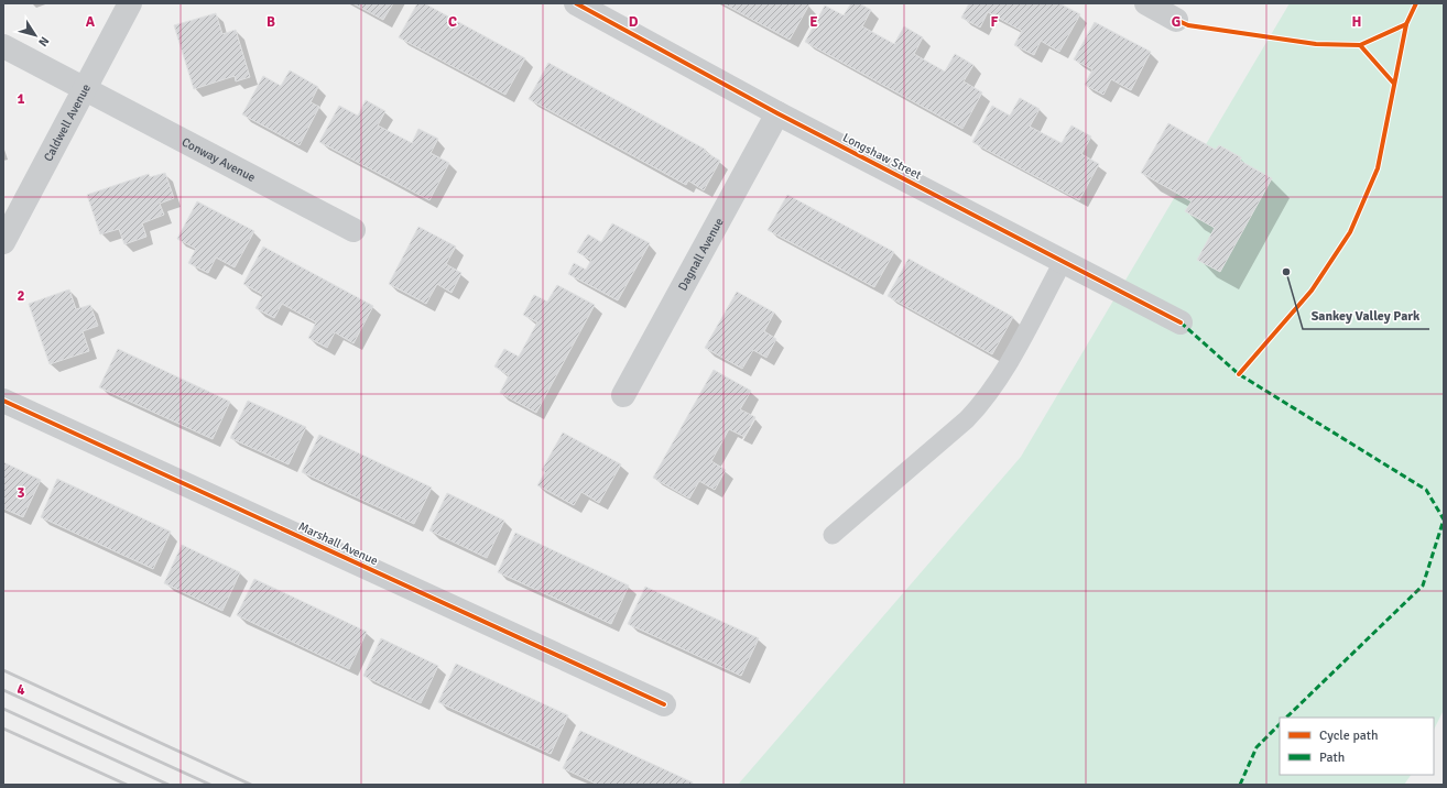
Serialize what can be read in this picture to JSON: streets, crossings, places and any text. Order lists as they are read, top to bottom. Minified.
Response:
{"streets":{"street":["Caldwell Avenue","Longshaw Street","Conway Avenue","Dagnall Avenue","Marshall Avenue"]},"crossings":[["Caldwell Avenue","Conway Avenue"],["Longshaw Street","Dagnall Avenue"]],"places":["Sankey Valley Park"],"legend":["Cycle path","Path"],"north":"bottom right","grid":{"columns":["A","B","C","D","E","F","G","H"],"rows":["1","2","3","4"]}}
